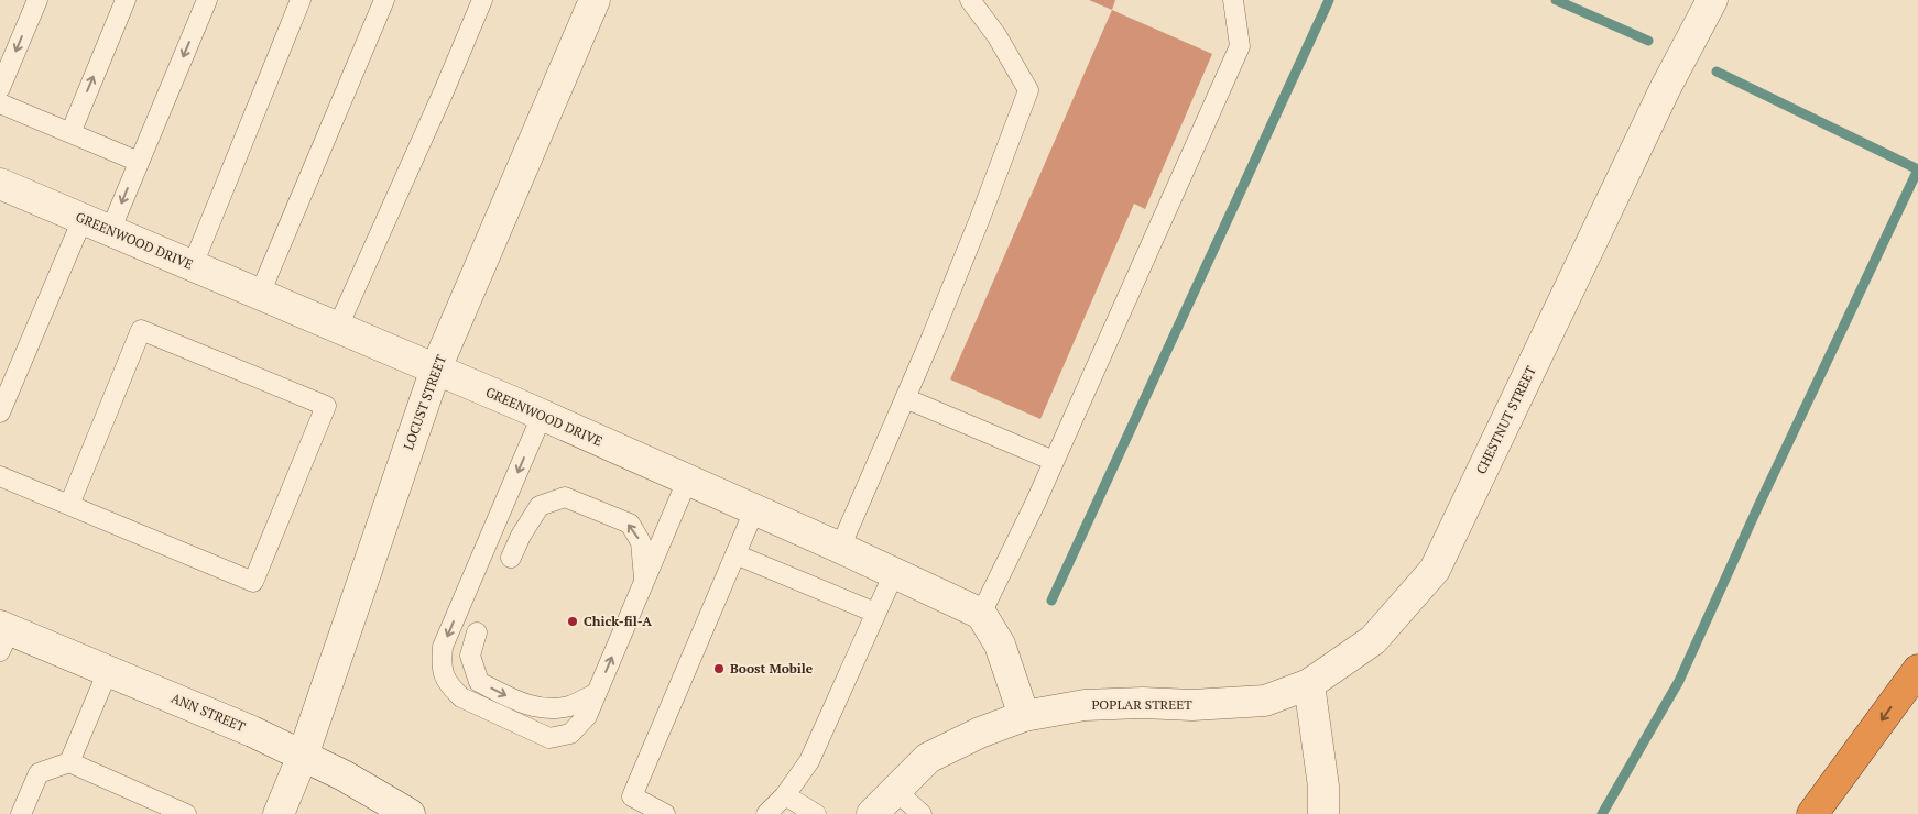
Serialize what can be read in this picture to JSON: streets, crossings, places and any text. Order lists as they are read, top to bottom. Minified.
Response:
{"streets":{"street":["GREENWOOD DRIVE","LOCUST STREET","CHESTNUT STREET","POPLAR STREET","ANN STREET"]},"crossings":[["GREENWOOD DRIVE","LOCUST STREET"],["LOCUST STREET","ANN STREET"],["CHESTNUT STREET","POPLAR STREET"]],"places":["Chick-fil-A","Boost Mobile"]}
